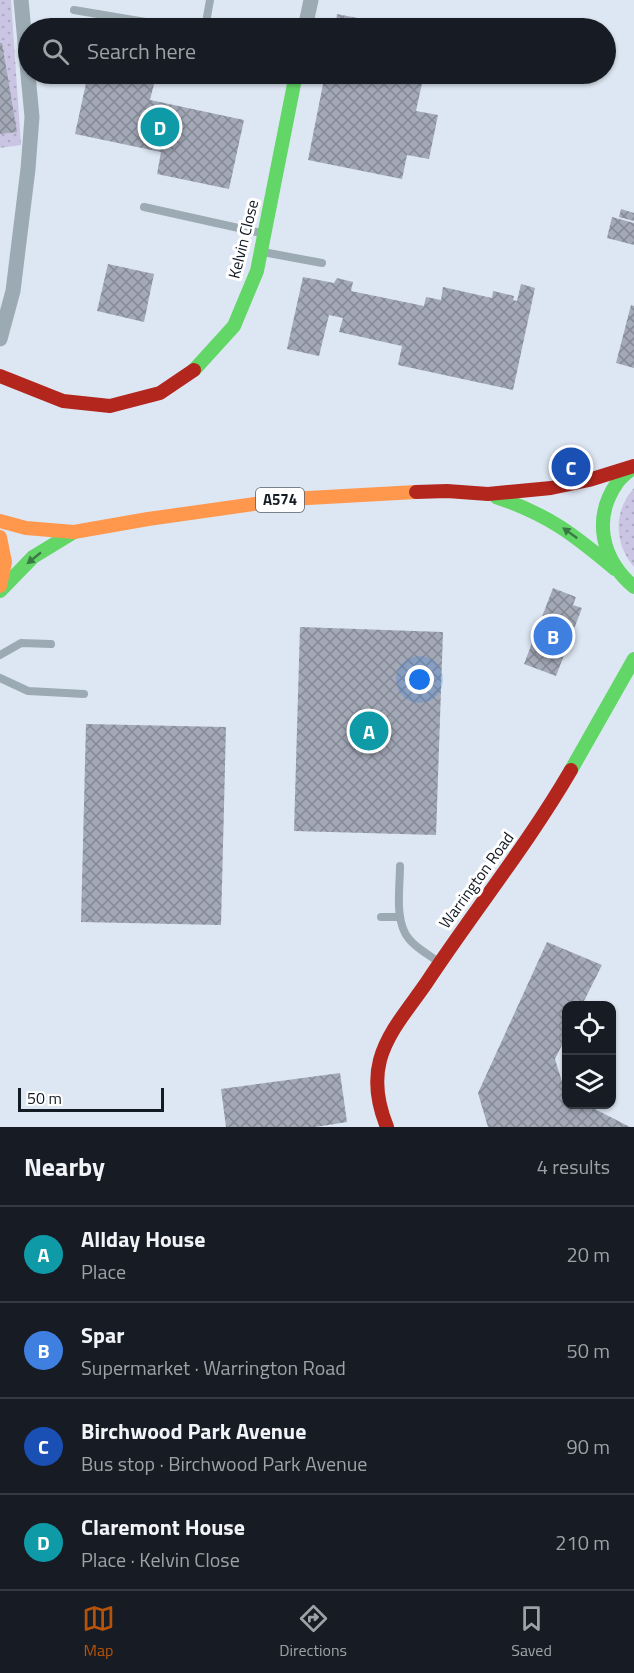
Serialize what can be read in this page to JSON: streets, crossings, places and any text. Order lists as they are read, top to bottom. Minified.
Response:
{"streets":{"main road":["Kelvin Close","A574","Warrington Road"]},"scale_bar":"50 m","page":{"search":"Search here","pins":["D","C","B","A"],"scale":"50 m","heading":["Nearby","4 results"],"list":[{"mark":"A","name":"Allday House","note":"Place","value":"20 m"},{"mark":"B","name":"Spar","note":"Supermarket · Warrington Road","value":"50 m"},{"mark":"C","name":"Birchwood Park Avenue","note":"Bus stop · Birchwood Park Avenue","value":"90 m"},{"mark":"D","name":"Claremont House","note":"Place · Kelvin Close","value":"210 m"}],"nav":["Map","Directions","Saved"]}}
